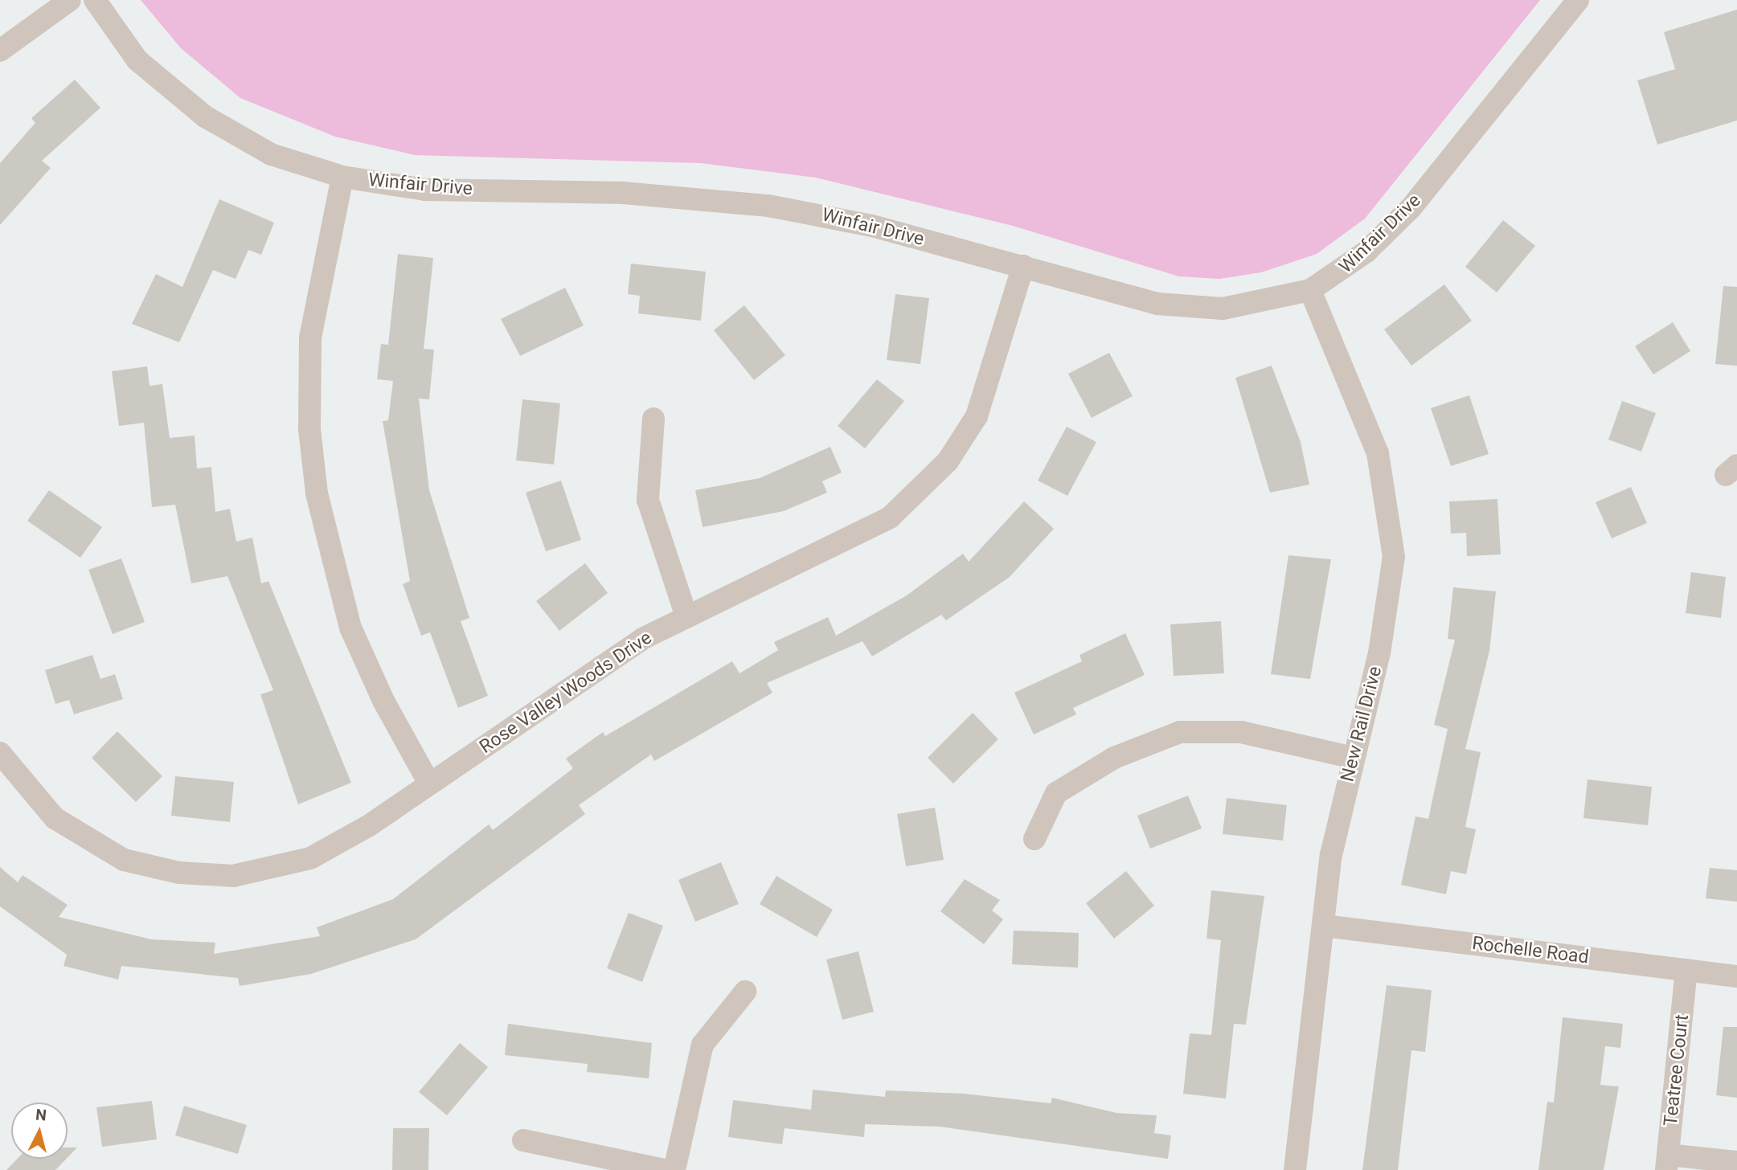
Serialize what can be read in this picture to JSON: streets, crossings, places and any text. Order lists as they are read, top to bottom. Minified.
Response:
{"streets":{"street":["Winfair Drive","Rose Valley Woods Drive","New Rail Drive","Rochelle Road","Teatree Court"]},"crossings":[["Winfair Drive","Rose Valley Woods Drive"],["Winfair Drive","New Rail Drive"],["New Rail Drive","Rochelle Road"],["Rochelle Road","Teatree Court"]],"north":"top"}
